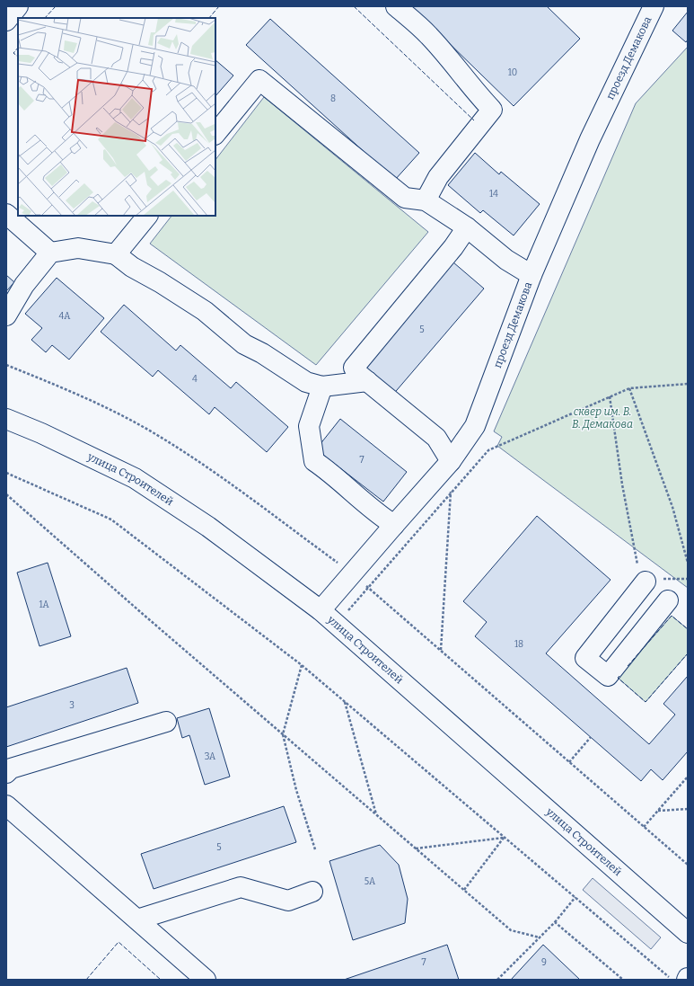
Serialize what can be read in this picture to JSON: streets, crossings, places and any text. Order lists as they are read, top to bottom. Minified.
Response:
{"streets":{"street":["проезд Демакова","улица Строителей"]},"crossings":[["проезд Демакова","улица Строителей"]],"parks":["сквер им. В. В. Демакова"],"house_numbers":["10","8","14","4А","5","4","7","1А","18","3","3А","5","5А","7","9"]}
